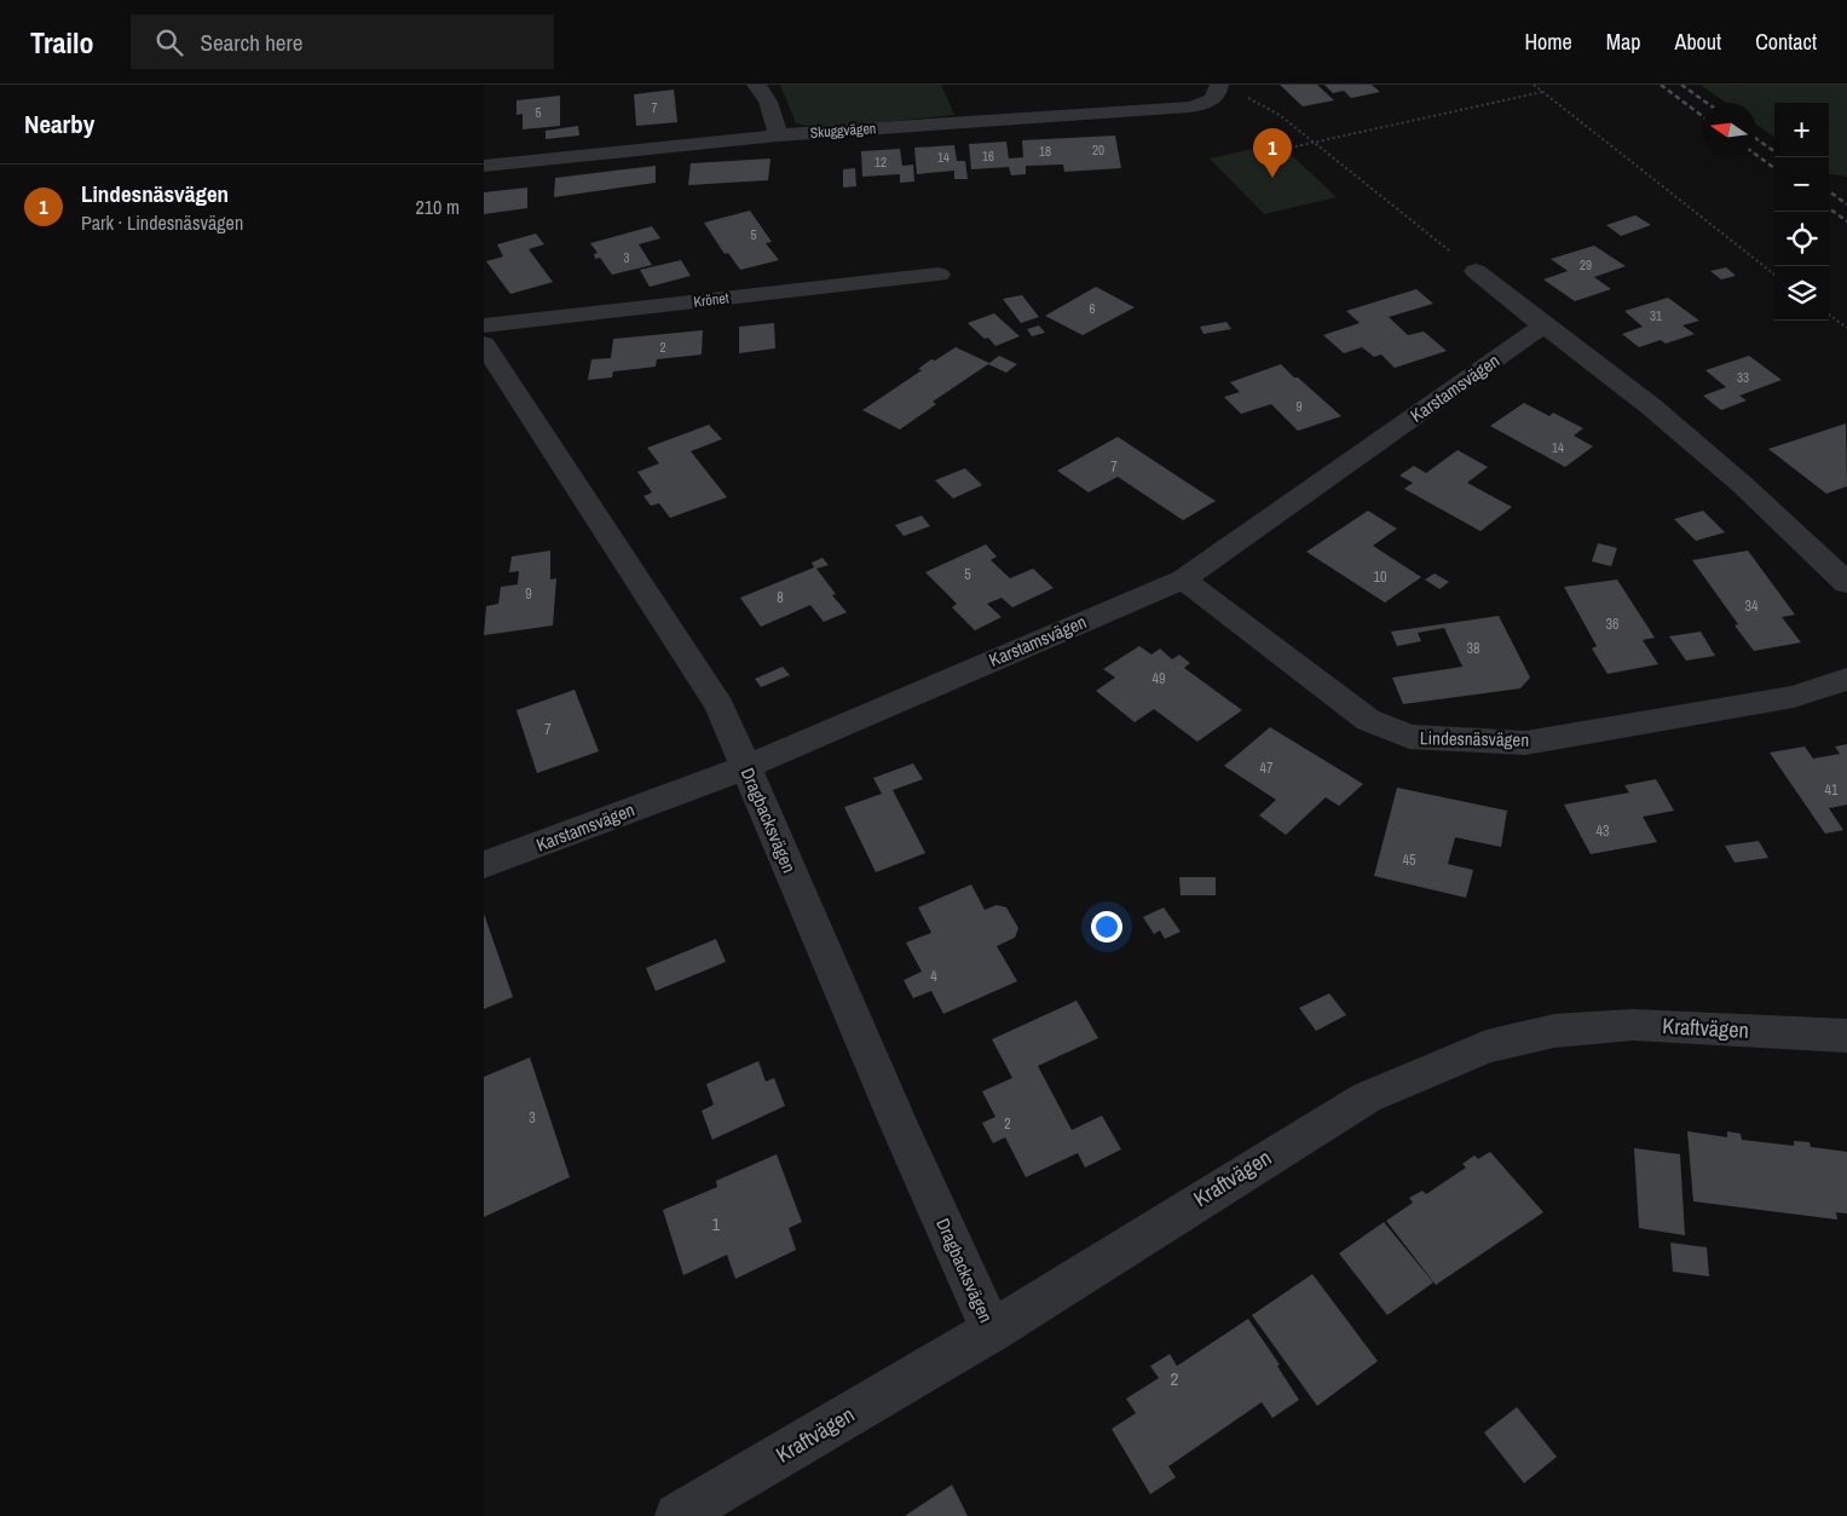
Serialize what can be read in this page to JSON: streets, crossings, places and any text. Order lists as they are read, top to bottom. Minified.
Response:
{"streets":{"street":["Skuggvägen","Krönet","Karstamsvägen","Lindesnäsvägen","Dragbacksvägen","Kraftvägen"]},"crossings":[["Karstamsvägen","Lindesnäsvägen"],["Karstamsvägen","Dragbacksvägen"],["Dragbacksvägen","Kraftvägen"]],"house_numbers":["7","5","20","18","16","14","12","5","3","29","6","31","2","33","9","14","7","5","10","9","8","34","36","38","49","7","47","41","43","45","4","3","2","1","2"],"north":"left","page":{"header":"Trailo","search":"Search here","nav":["Home","Map","About","Contact"],"heading":"Nearby","map_buttons":["+","−"],"pins":"1","list":[{"mark":"1","name":"Lindesnäsvägen","note":"Park · Lindesnäsvägen","value":"210 m"}]}}
